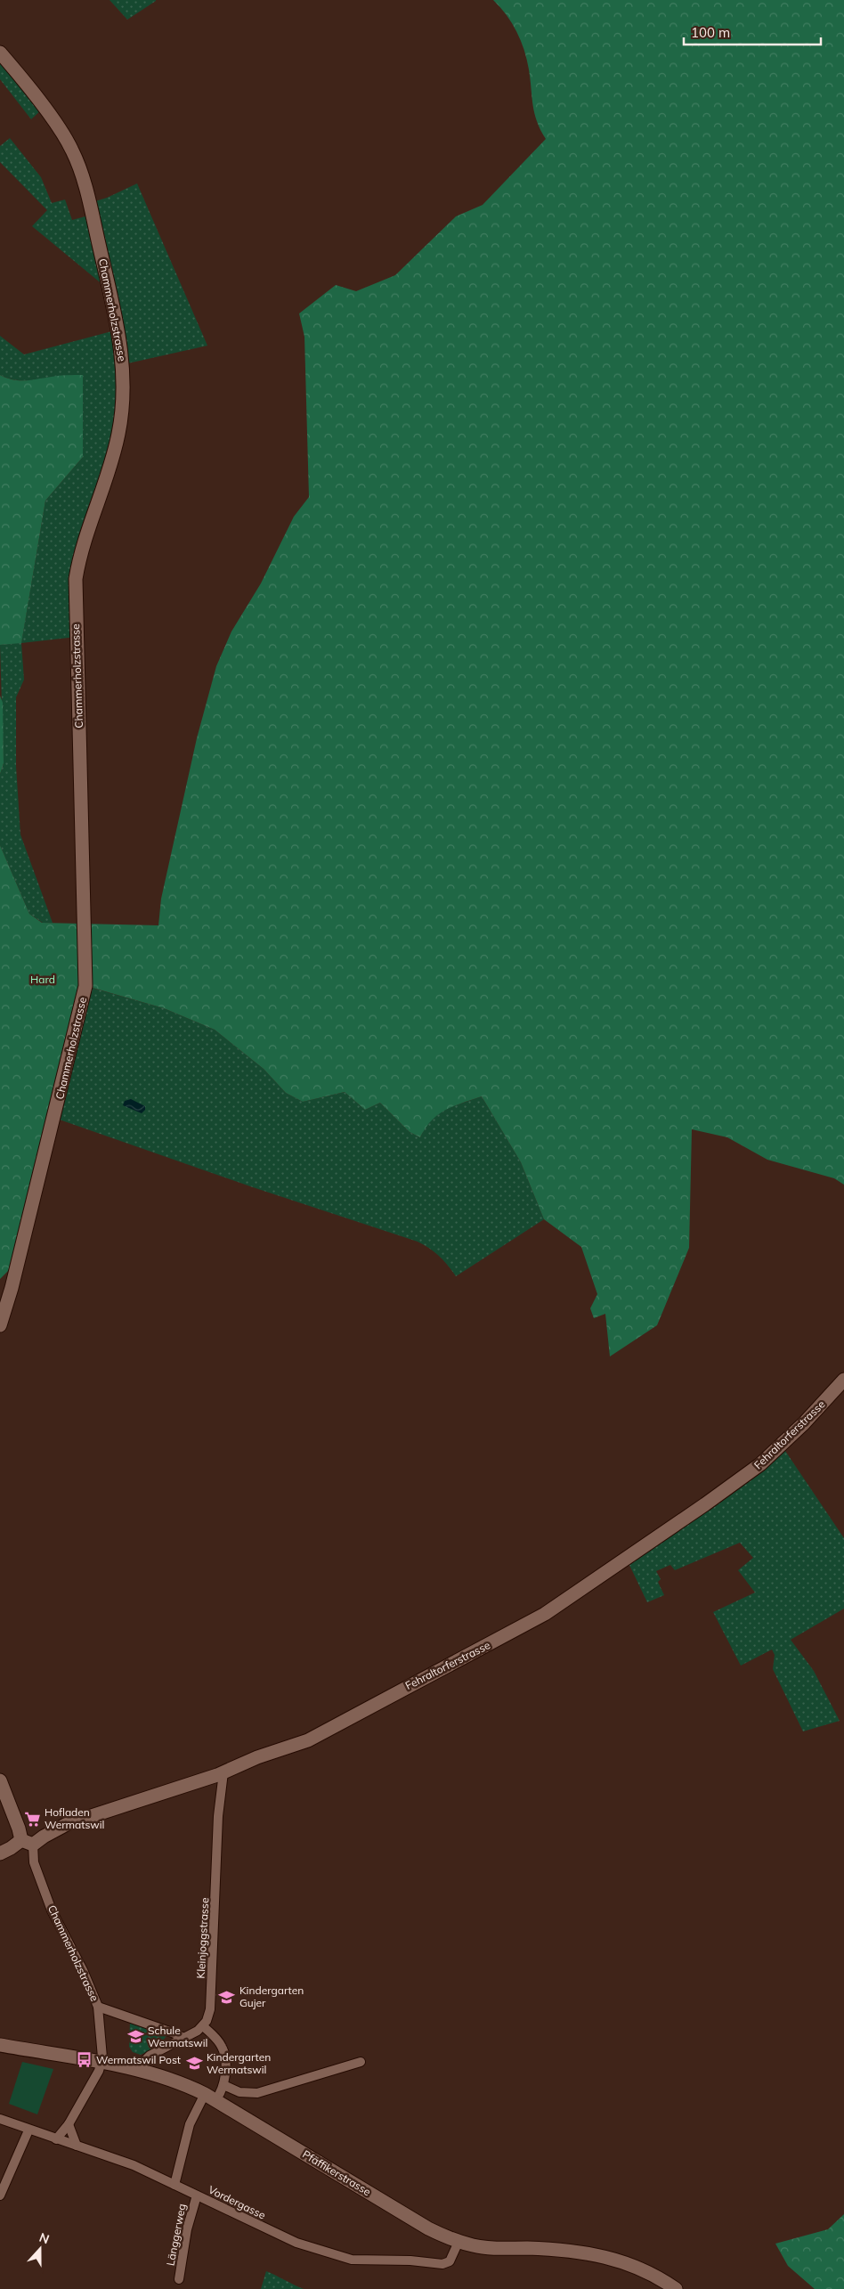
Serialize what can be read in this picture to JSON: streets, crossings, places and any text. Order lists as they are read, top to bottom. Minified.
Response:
{"streets":{"street":["Chammerholzstrasse","Fehraltorferstrasse","Kleinjoggstrasse","Pfäffikerstrasse","Vordergasse","Länggerweg"]},"crossings":[["Chammerholzstrasse","Fehraltorferstrasse"],["Chammerholzstrasse","Pfäffikerstrasse"],["Fehraltorferstrasse","Kleinjoggstrasse"],["Pfäffikerstrasse","Vordergasse"],["Vordergasse","Länggerweg"]],"parks":["Hard"],"places":{"supermarket":["Hofladen Wermatswil"],"school or university":["Kindergarten Gujer","Schule Wermatswil","Kindergarten Wermatswil"],"bus stop":["Wermatswil Post"]},"scale_bar":"100 m","north":"top"}
